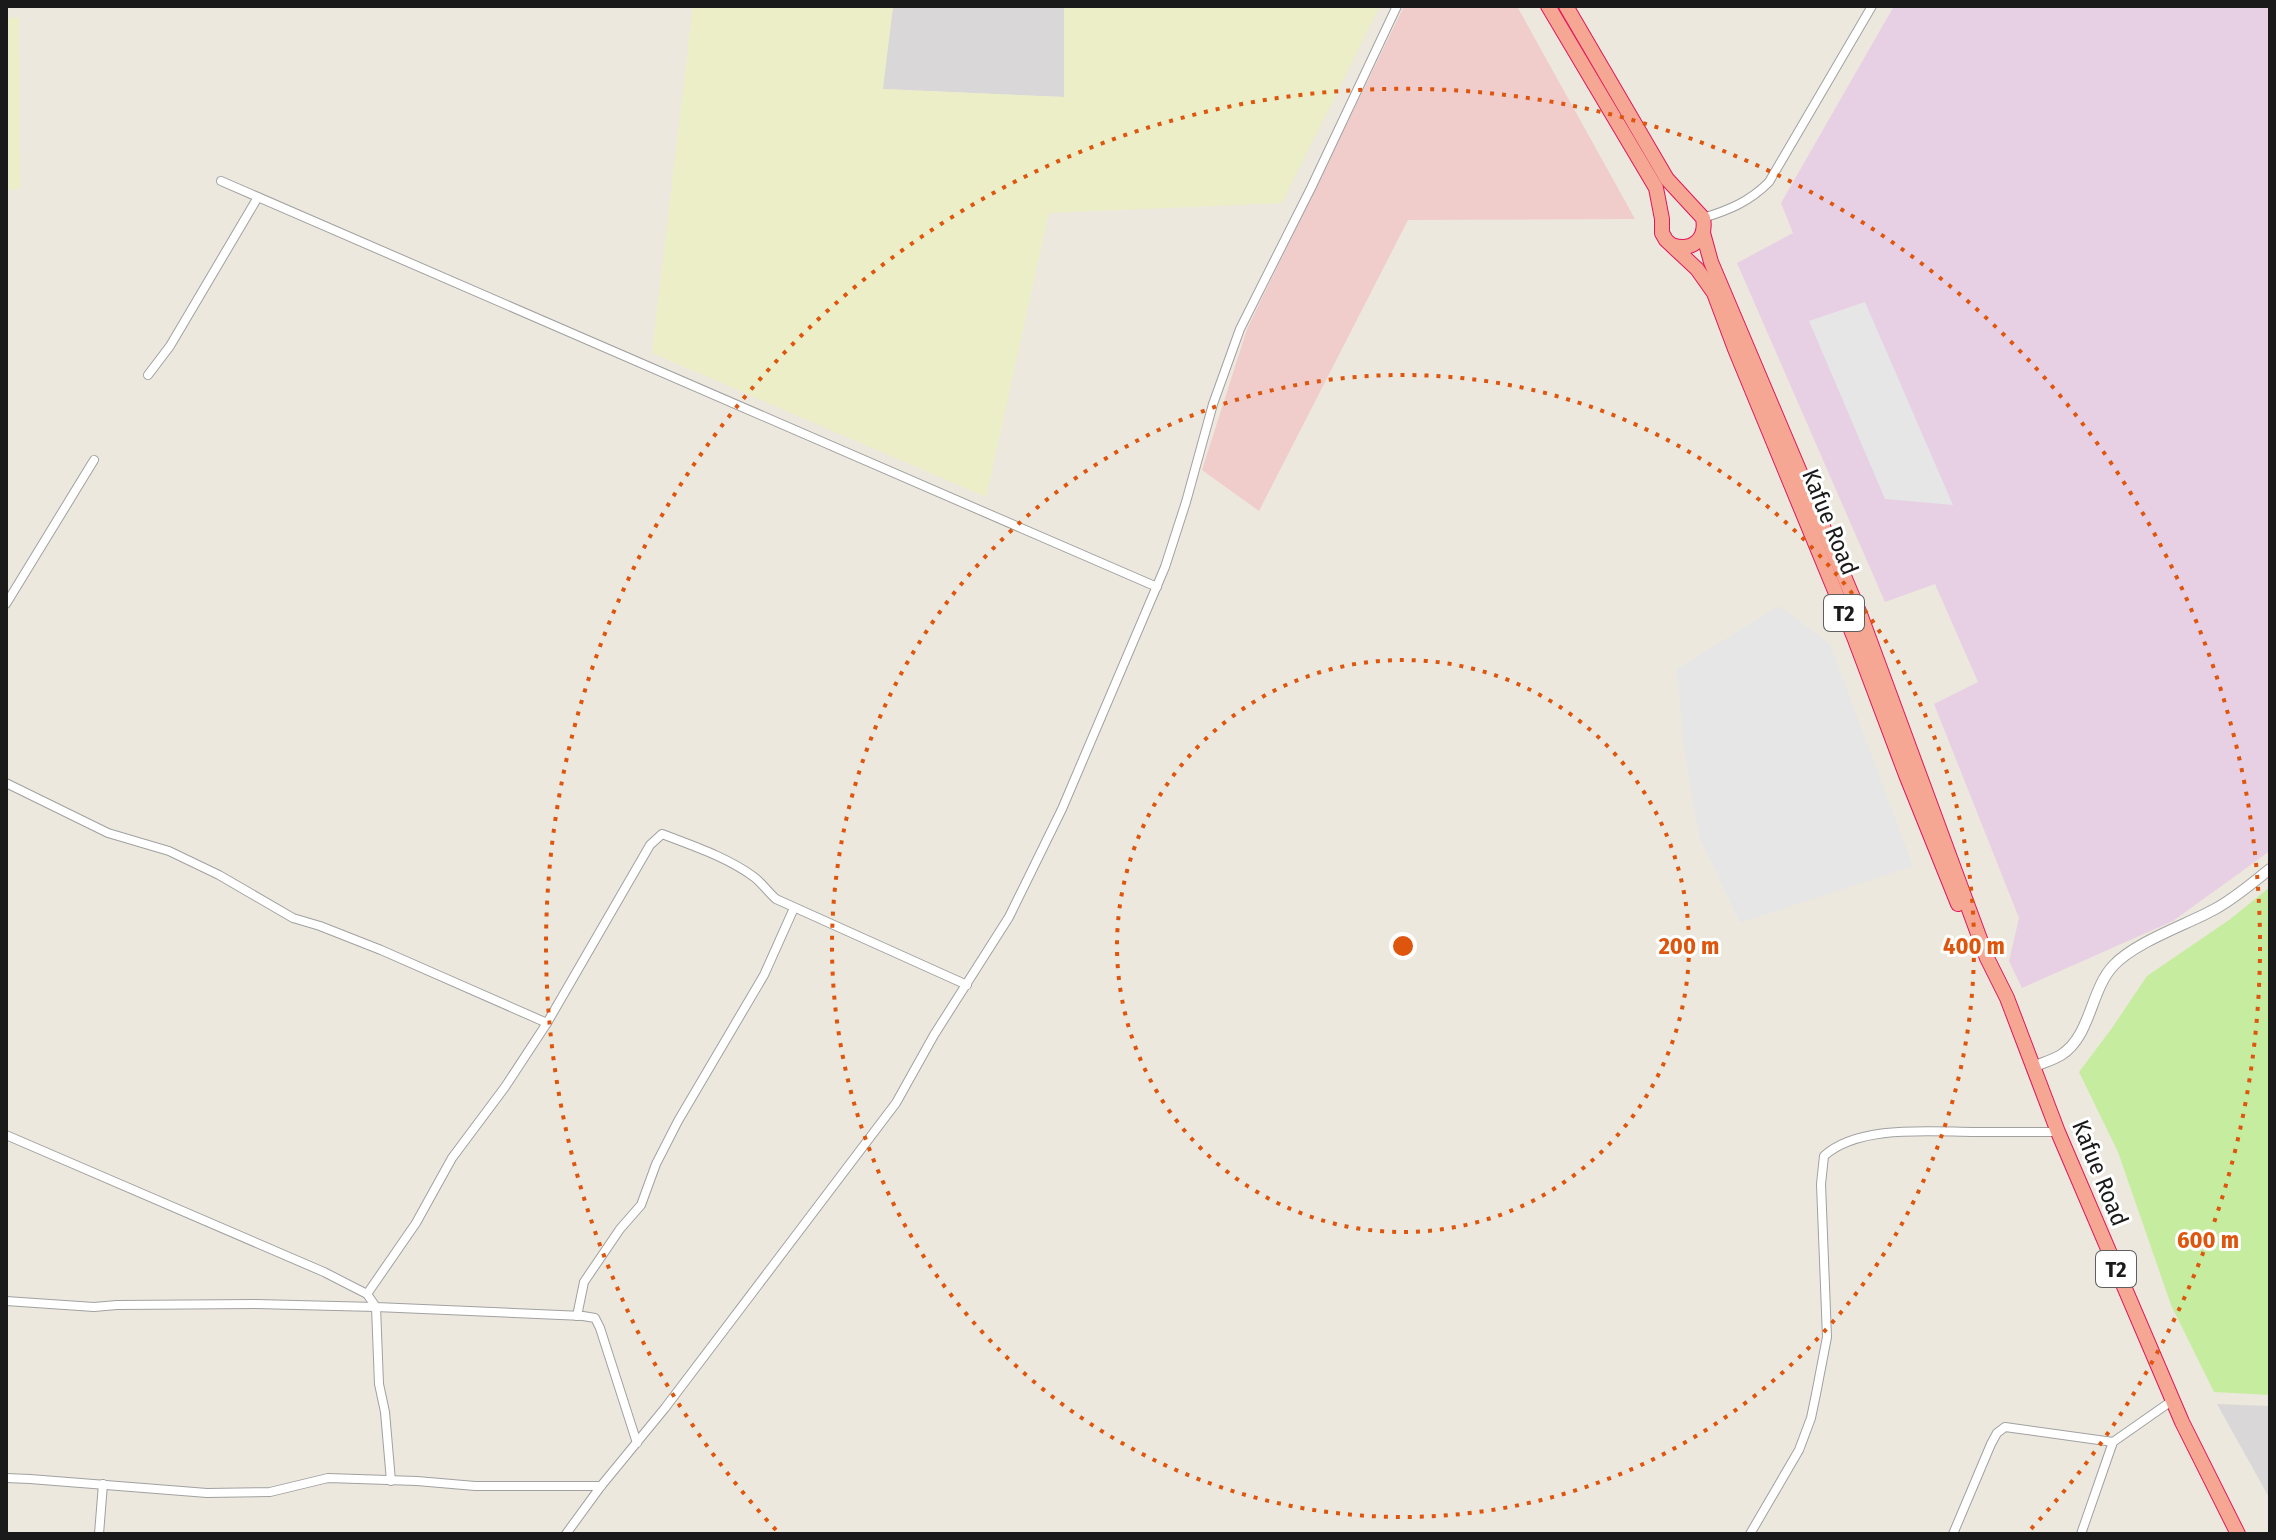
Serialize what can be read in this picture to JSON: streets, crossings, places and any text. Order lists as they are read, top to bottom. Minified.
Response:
{"streets":{"highway":["Kafue Road","T2"]},"rings":["200 m","400 m","600 m"]}
